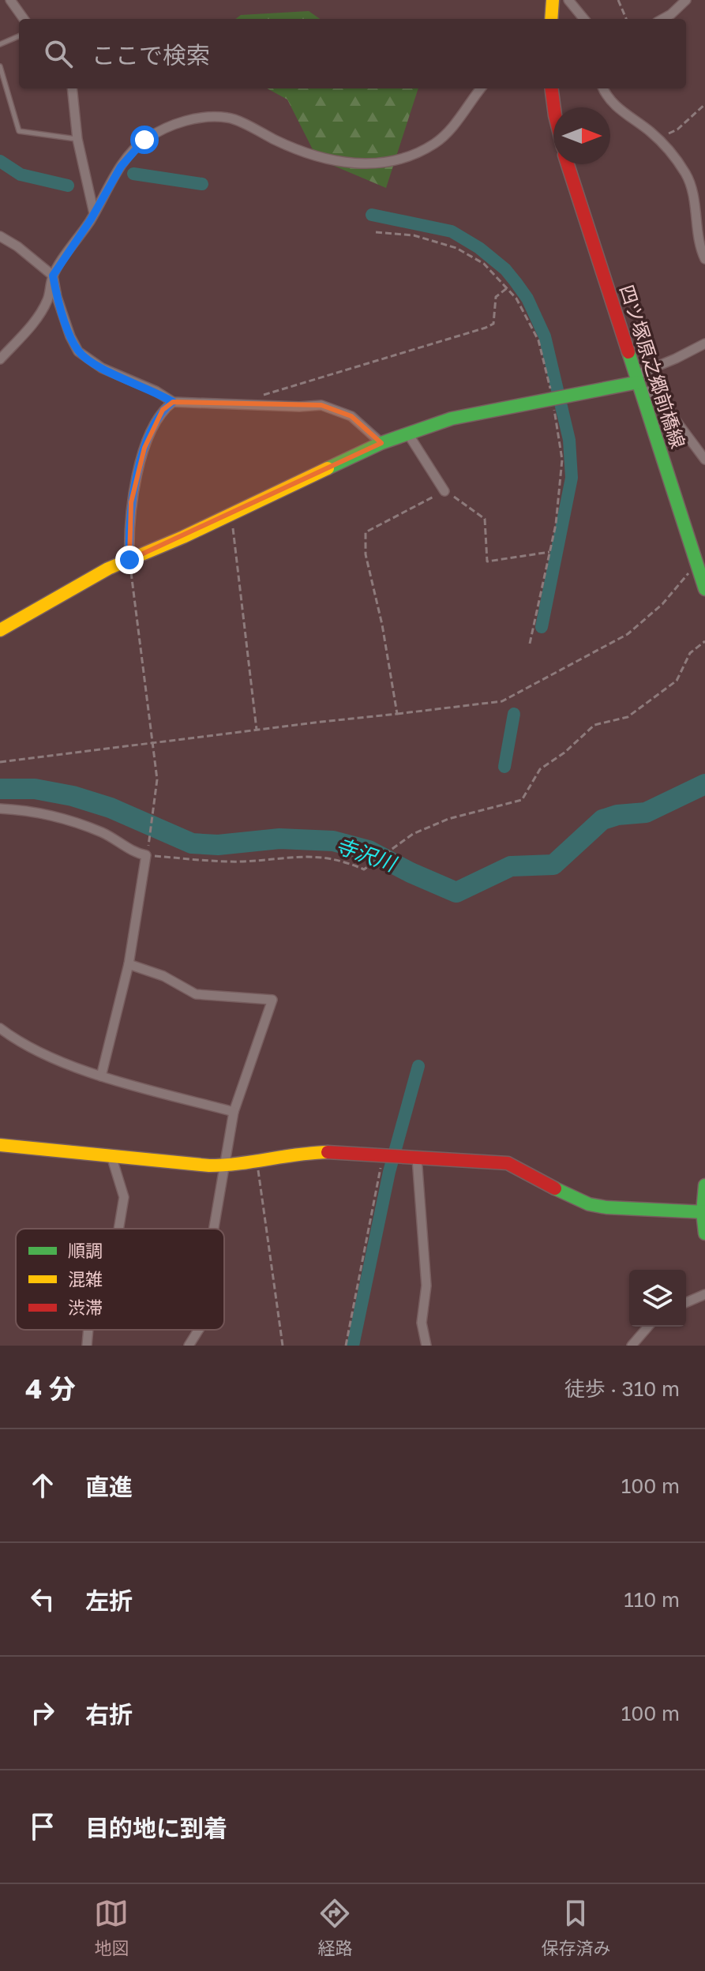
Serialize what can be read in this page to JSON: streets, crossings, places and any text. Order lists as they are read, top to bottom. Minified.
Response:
{"streets":{"street":["四ツ塚原之郷前橋線"]},"water":["寺沢川"],"legend":["順調","混雑","渋滞"],"north":"right","page":{"search":"ここで検索","heading":["4 分","徒歩 · 310 m"],"list":[["直進","100 m"],["左折","110 m"],["右折","100 m"],"目的地に到着"],"nav":["地図","経路","保存済み"]}}
